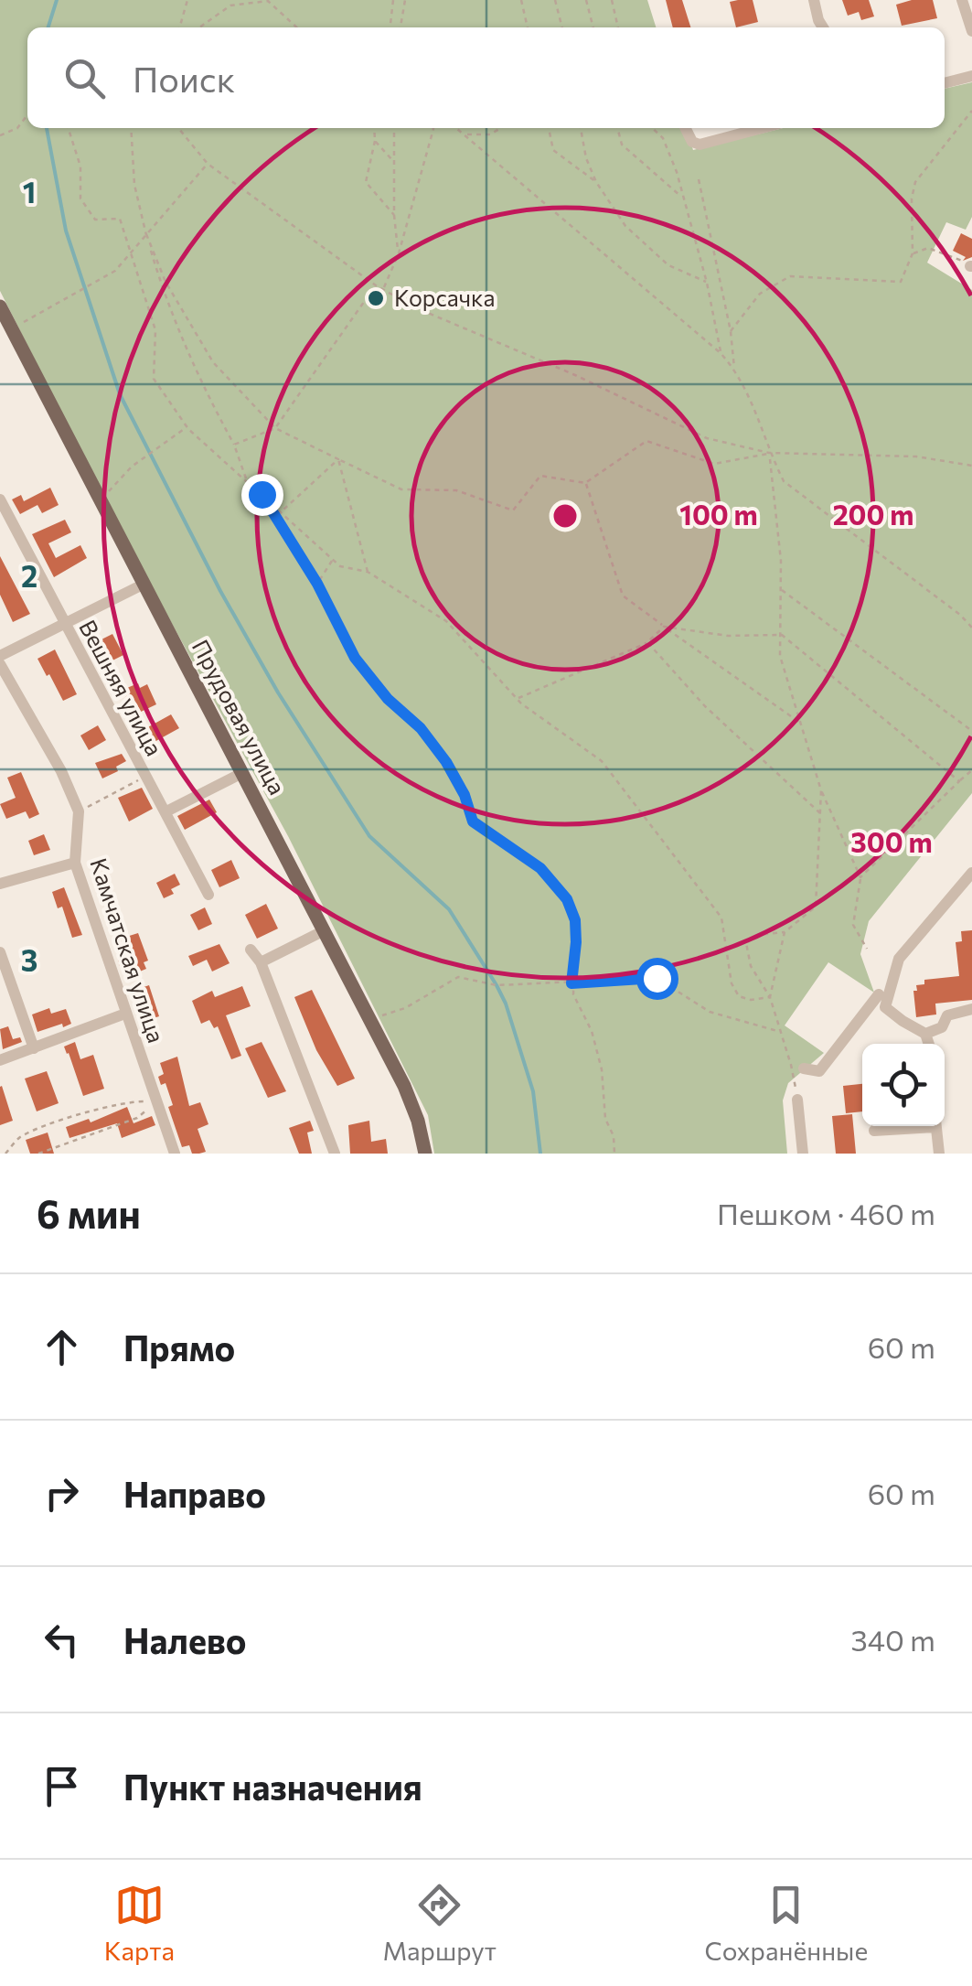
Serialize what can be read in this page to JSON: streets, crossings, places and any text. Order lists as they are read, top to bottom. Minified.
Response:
{"streets":{"main road":["Прудовая улица"],"street":["Вешняя улица","Камчатская улица"]},"places":["Корсачка"],"page":{"search":"Поиск","heading":["6 мин","Пешком · 460 m"],"list":[["Прямо","60 m"],["Направо","60 m"],["Налево","340 m"],"Пункт назначения"],"nav":["Карта","Маршрут","Сохранённые"]},"grid":{"rows":["1","2","3"]},"rings":["100 m","200 m","300 m"]}
